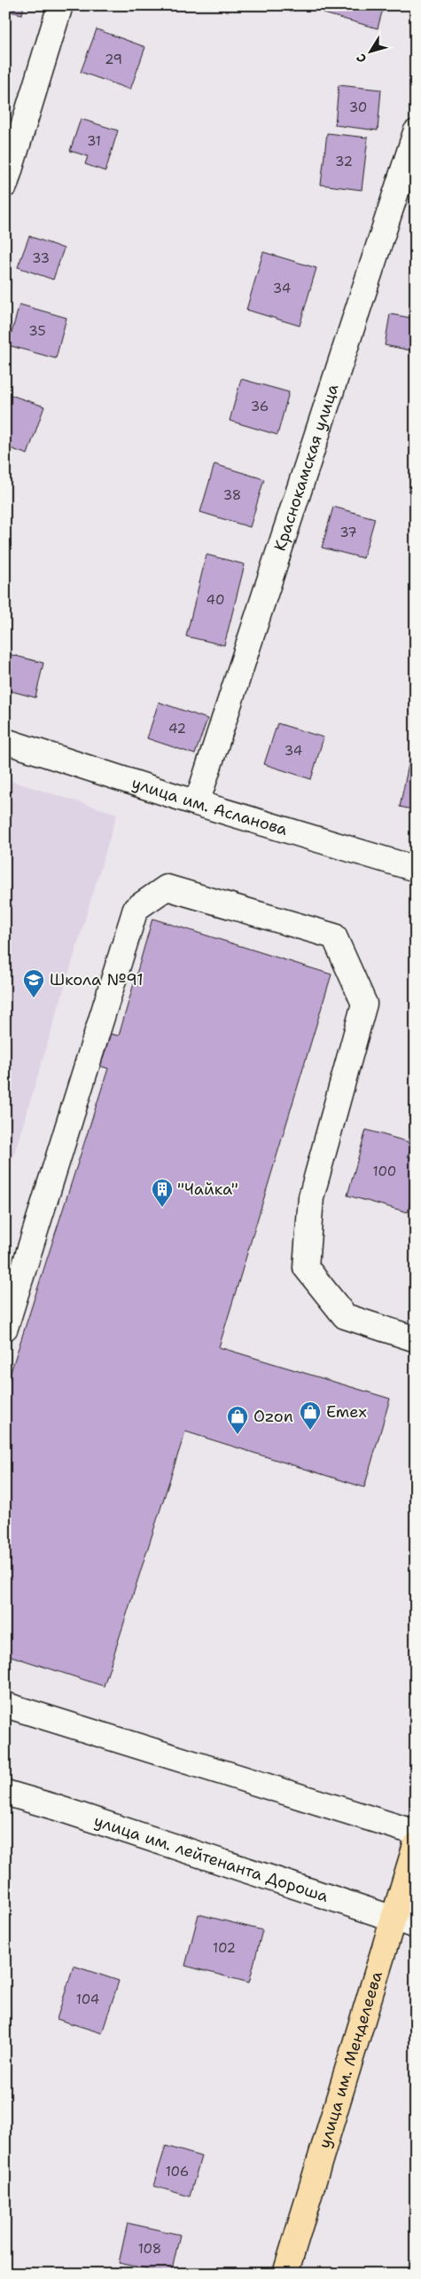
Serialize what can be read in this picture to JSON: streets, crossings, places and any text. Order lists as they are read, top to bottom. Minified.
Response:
{"streets":{"main road":["улица им. Менделеева"],"street":["Краснокамская улица","улица им. Асланова","улица им. лейтенанта Дороша"]},"crossings":[["Краснокамская улица","улица им. Асланова"],["улица им. лейтенанта Дороша","улица им. Менделеева"]],"places":{"school or university":["Школа №91"],"building":["\"Чайка\""],"shop":["Emex","Ozon"]},"house_numbers":["29","30","31","32","33","34","35","36","38","37","40","42","34","100","102","104","106","108"],"north":"bottom left"}
